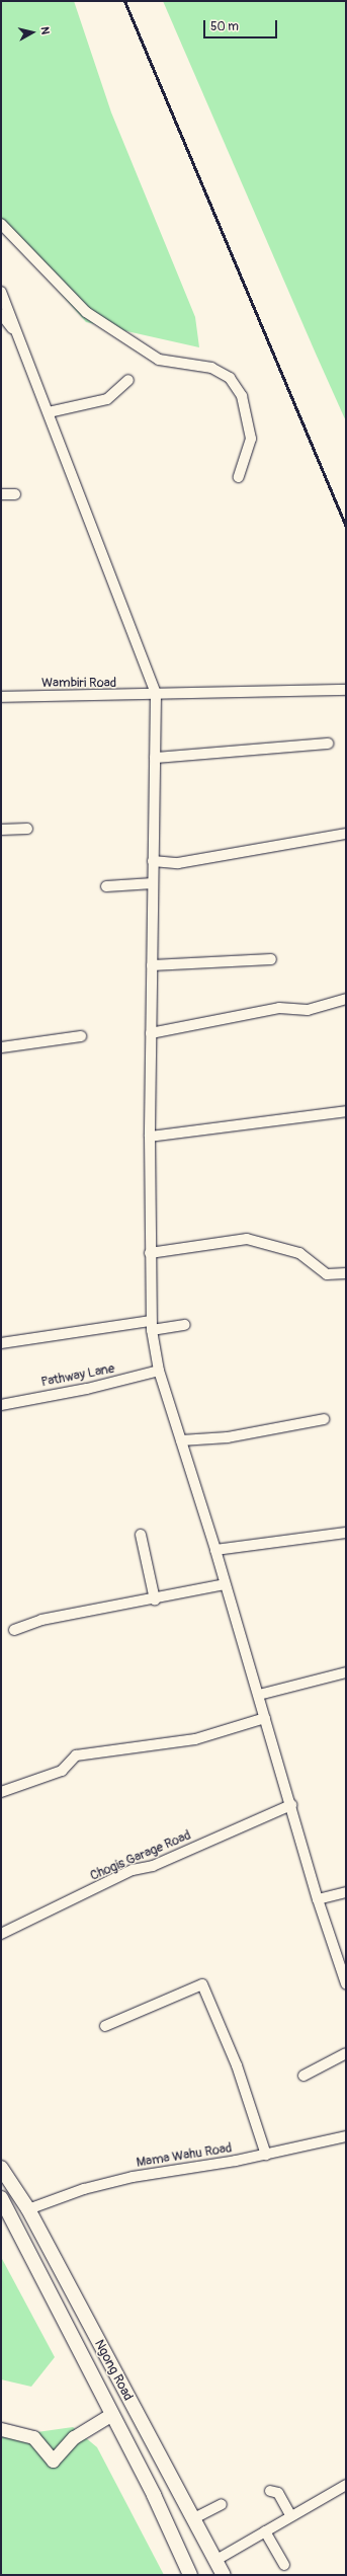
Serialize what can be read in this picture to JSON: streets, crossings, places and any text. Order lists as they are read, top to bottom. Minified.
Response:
{"streets":{"main road":["Ngong Road"],"street":["Wambiri Road","Pathway Lane","Chogis Garage Road","Mama Wahu Road"]},"crossings":[["Mama Wahu Road","Ngong Road"]],"scale_bar":"50 m","north":"right"}
